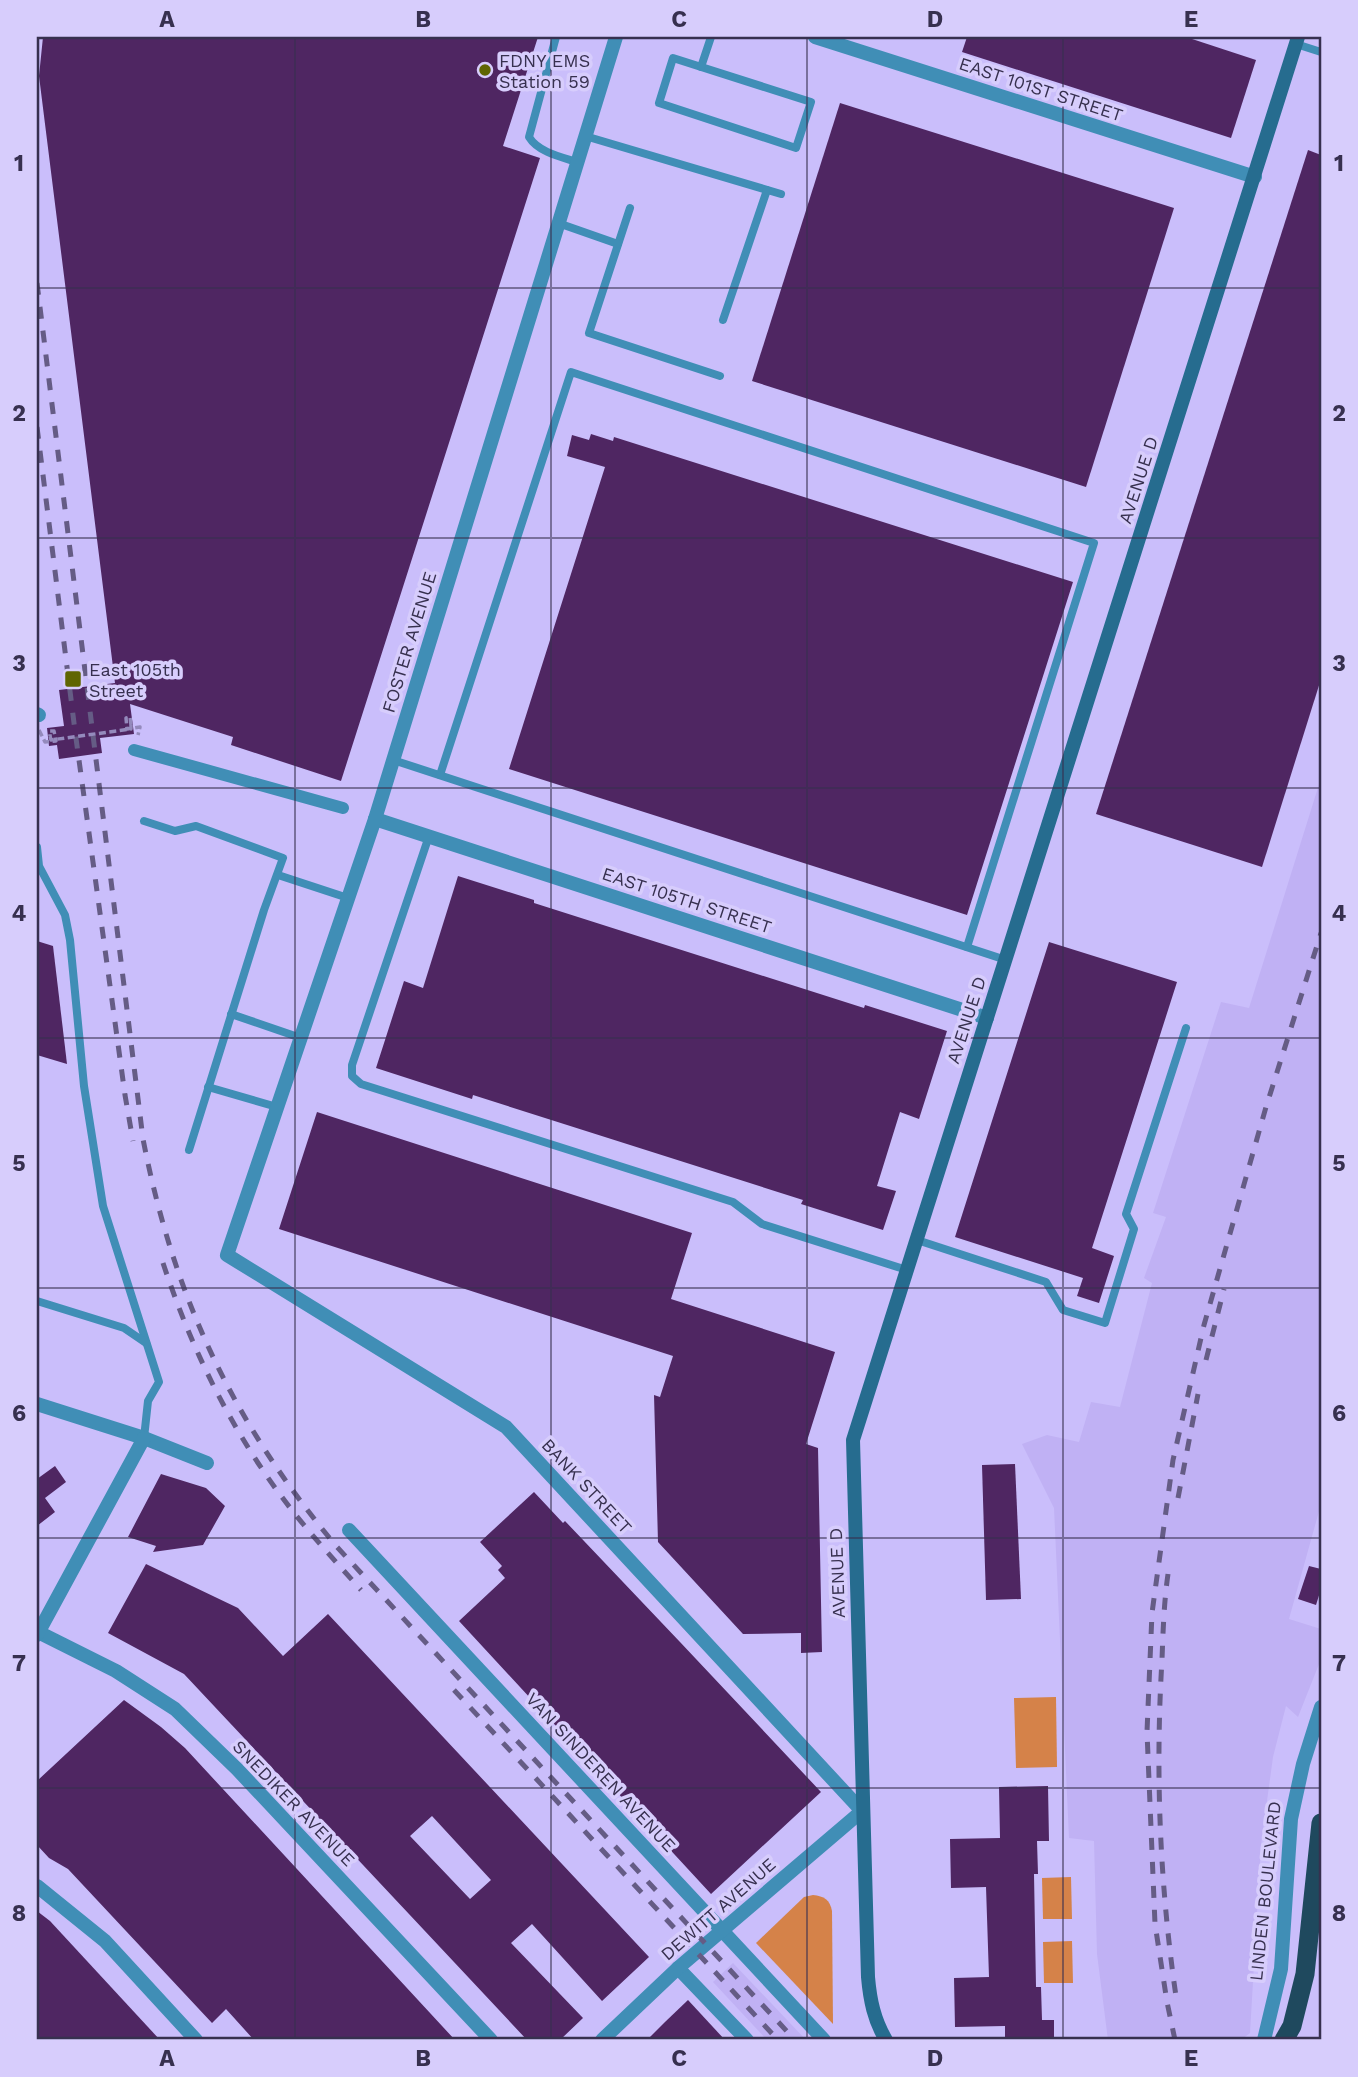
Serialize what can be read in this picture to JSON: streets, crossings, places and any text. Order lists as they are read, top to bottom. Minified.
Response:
{"streets":{"main road":["AVENUE D"],"street":["EAST 101ST STREET","FOSTER AVENUE","EAST 105TH STREET","BANK STREET","VAN SINDEREN AVENUE","SNEDIKER AVENUE","LINDEN BOULEVARD","DEWITT AVENUE"]},"crossings":[["EAST 101ST STREET","AVENUE D"],["AVENUE D","EAST 105TH STREET"],["AVENUE D","BANK STREET"],["AVENUE D","DEWITT AVENUE"],["FOSTER AVENUE","EAST 105TH STREET"],["FOSTER AVENUE","BANK STREET"],["BANK STREET","DEWITT AVENUE"],["VAN SINDEREN AVENUE","DEWITT AVENUE"]],"places":{"other":["FDNY EMS Station 59"],"transit":["East 105th Street"]},"grid":{"columns":["A","B","C","D","E"],"rows":["1","2","3","4","5","6","7","8"]}}
